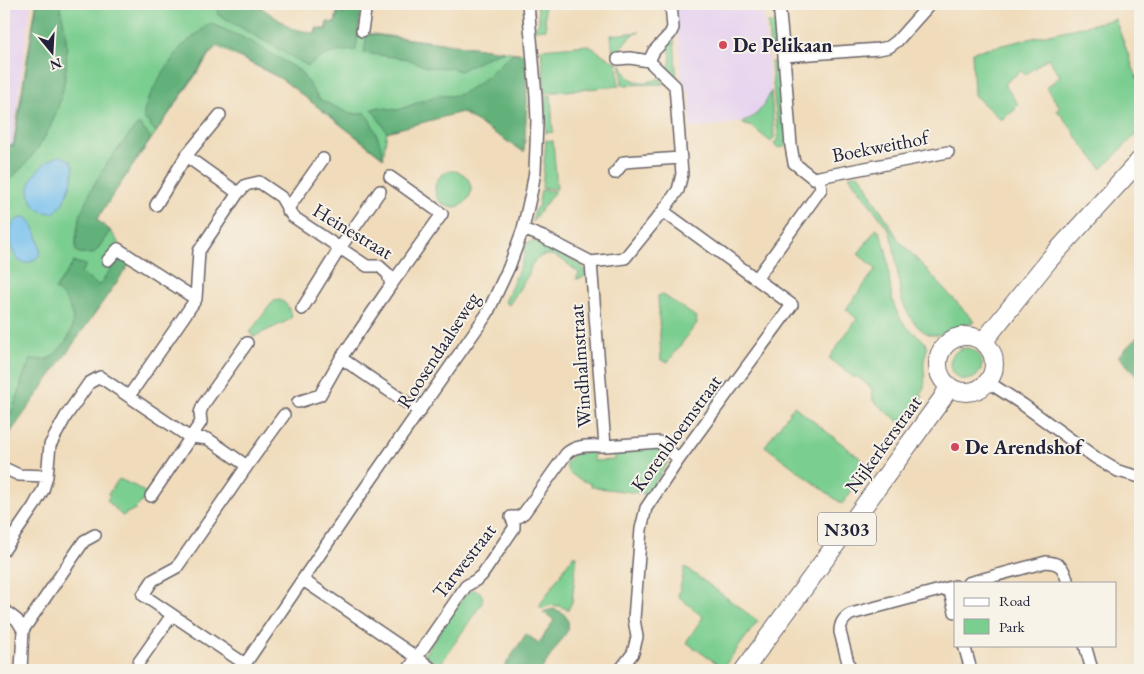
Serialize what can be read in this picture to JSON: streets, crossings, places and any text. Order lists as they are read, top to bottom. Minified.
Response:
{"streets":{"main road":["Nijkerkerstraat","N303"],"street":["Boekweithof","Heinestraat","Roosendaalseweg","Windhalmstraat","Korenbloemstraat","Tarwestraat"]},"crossings":[["Windhalmstraat","Korenbloemstraat"],["Windhalmstraat","Tarwestraat"]],"places":["De Pelikaan","De Arendshof"],"legend":["Road","Park"],"north":"bottom"}
